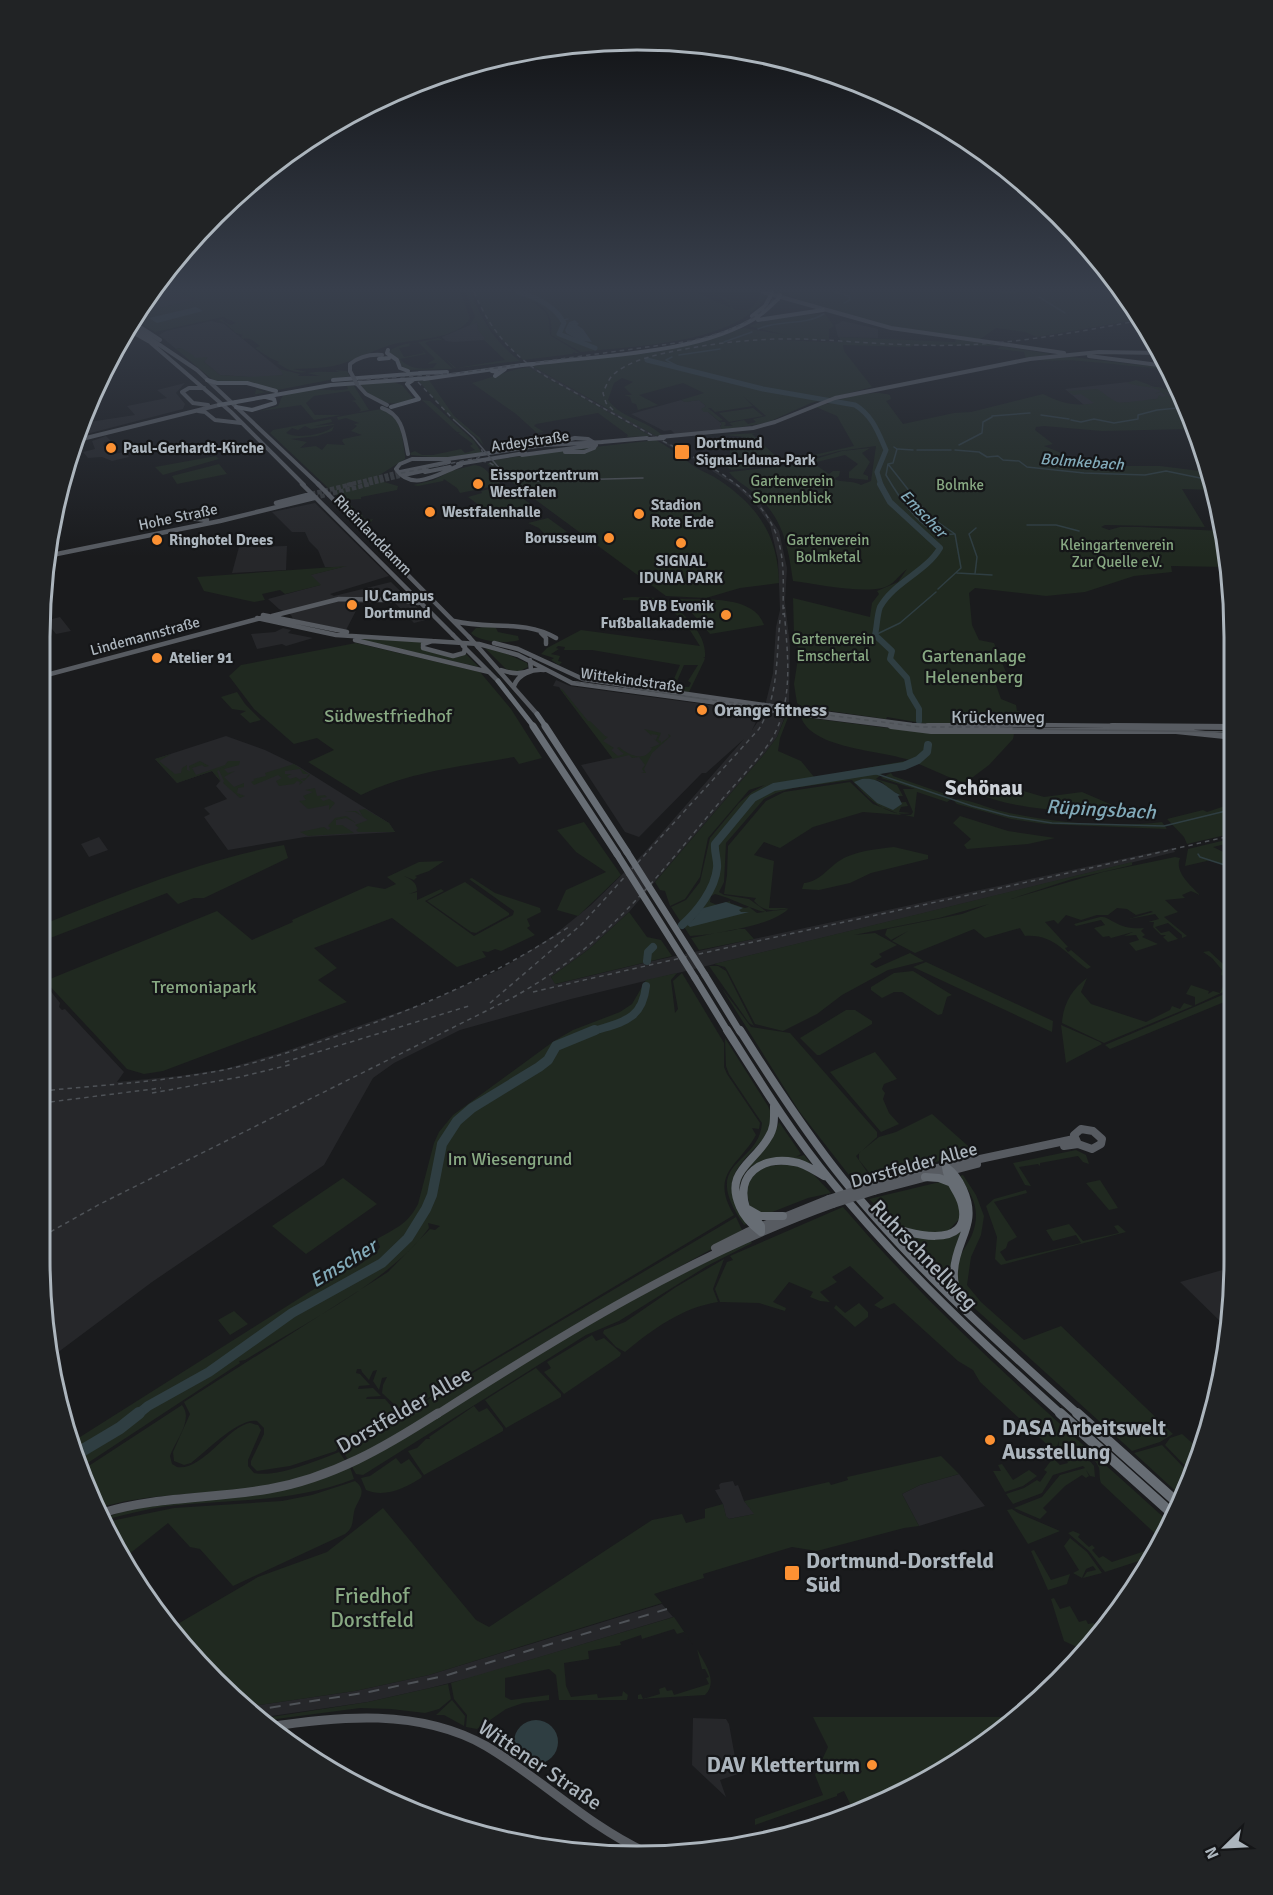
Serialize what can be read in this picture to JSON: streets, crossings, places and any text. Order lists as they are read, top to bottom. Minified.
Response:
{"streets":{"highway":["Rheinlanddamm","Ruhrschnellweg"],"main road":["Ardeystraße","Hohe Straße","Lindemannstraße","Wittekindstraße","Krückenweg","Dorstfelder Allee","Wittener Straße"]},"crossings":[["Rheinlanddamm","Lindemannstraße"],["Rheinlanddamm","Ruhrschnellweg"],["Lindemannstraße","Wittekindstraße"],["Wittekindstraße","Krückenweg"]],"districts":["Schönau"],"water":["Bolmkebach","Emscher","Rüpingsbach"],"parks":["Gartenverein Sonnenblick","Bolmke","Gartenverein Bolmketal","Kleingartenverein Zur Quelle e.V.","Gartenverein Emschertal","Gartenanlage Helenenberg","Südwestfriedhof","Tremoniapark","Im Wiesengrund","Friedhof Dorstfeld"],"places":{"other":["Paul-Gerhardt-Kirche","Eissportzentrum Westfalen","Westfalenhalle","Stadion Rote Erde","Borusseum","Ringhotel Drees","SIGNAL IDUNA PARK","IU Campus Dortmund","BVB Evonik Fußballakademie","Atelier 91","Orange fitness","DASA Arbeitswelt Ausstellung","DAV Kletterturm"],"transit":["Dortmund Signal-Iduna-Park","Dortmund-Dorstfeld Süd"]},"north":"bottom left"}
